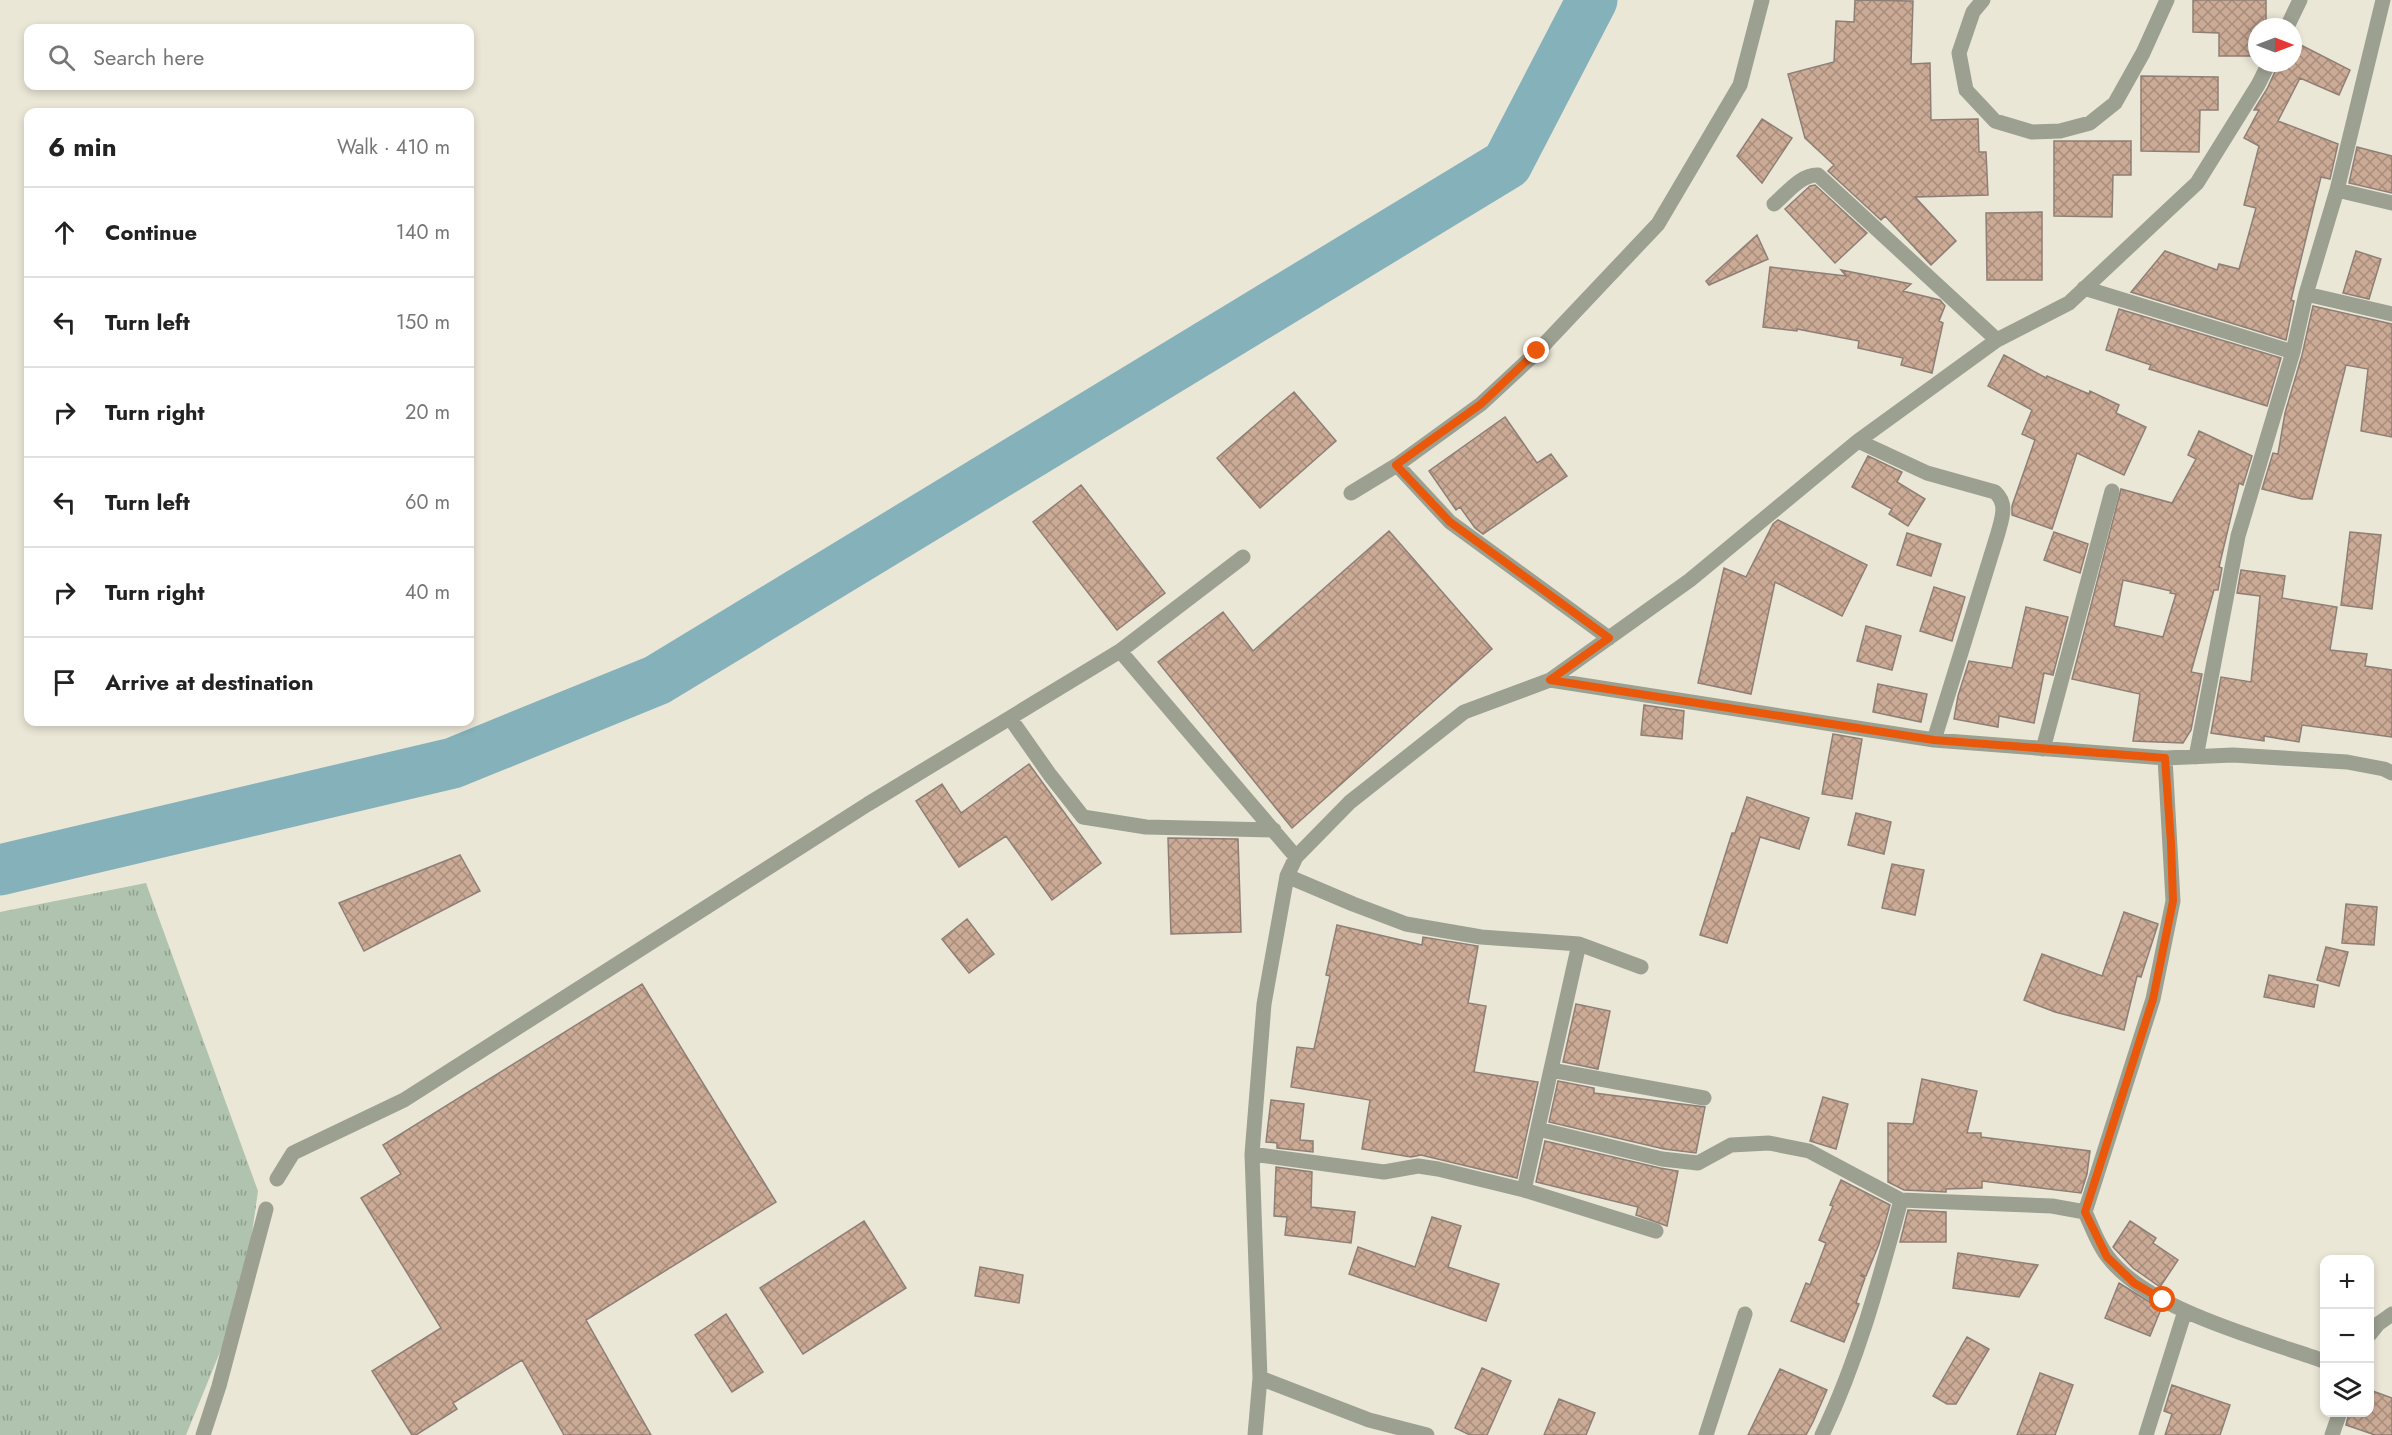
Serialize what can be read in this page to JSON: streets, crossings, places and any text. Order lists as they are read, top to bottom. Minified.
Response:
{"north":"right","page":{"search":"Search here","heading":["6 min","Walk · 410 m"],"list":[["Continue","140 m"],["Turn left","150 m"],["Turn right","20 m"],["Turn left","60 m"],["Turn right","40 m"],"Arrive at destination"],"map_buttons":["+","−"]}}
